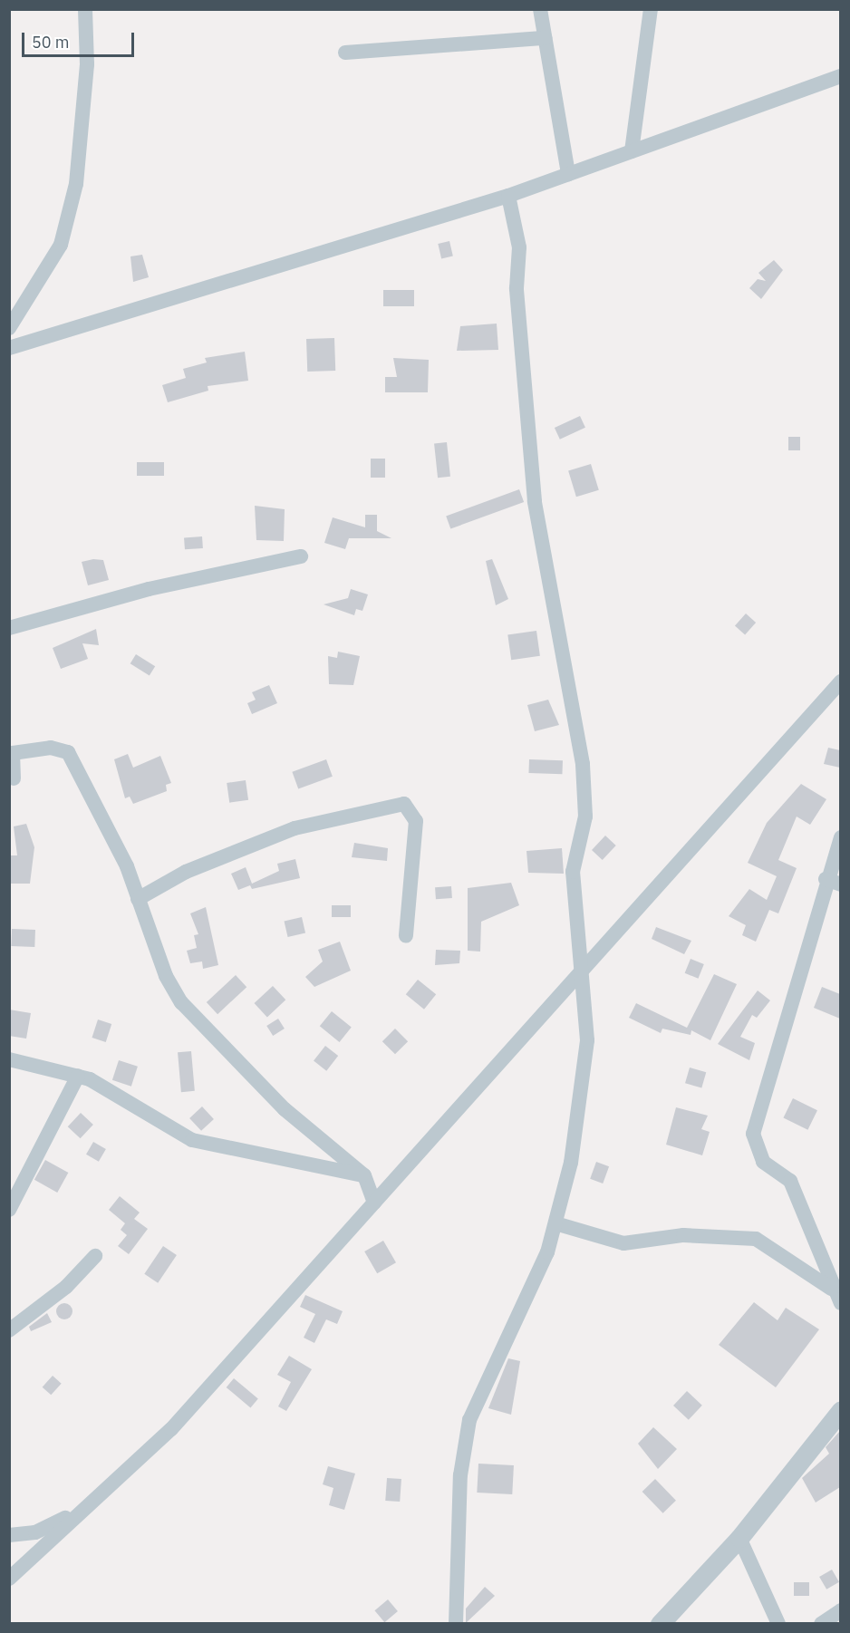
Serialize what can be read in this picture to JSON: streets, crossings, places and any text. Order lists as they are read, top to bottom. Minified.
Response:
{"scale_bar":"50 m"}
